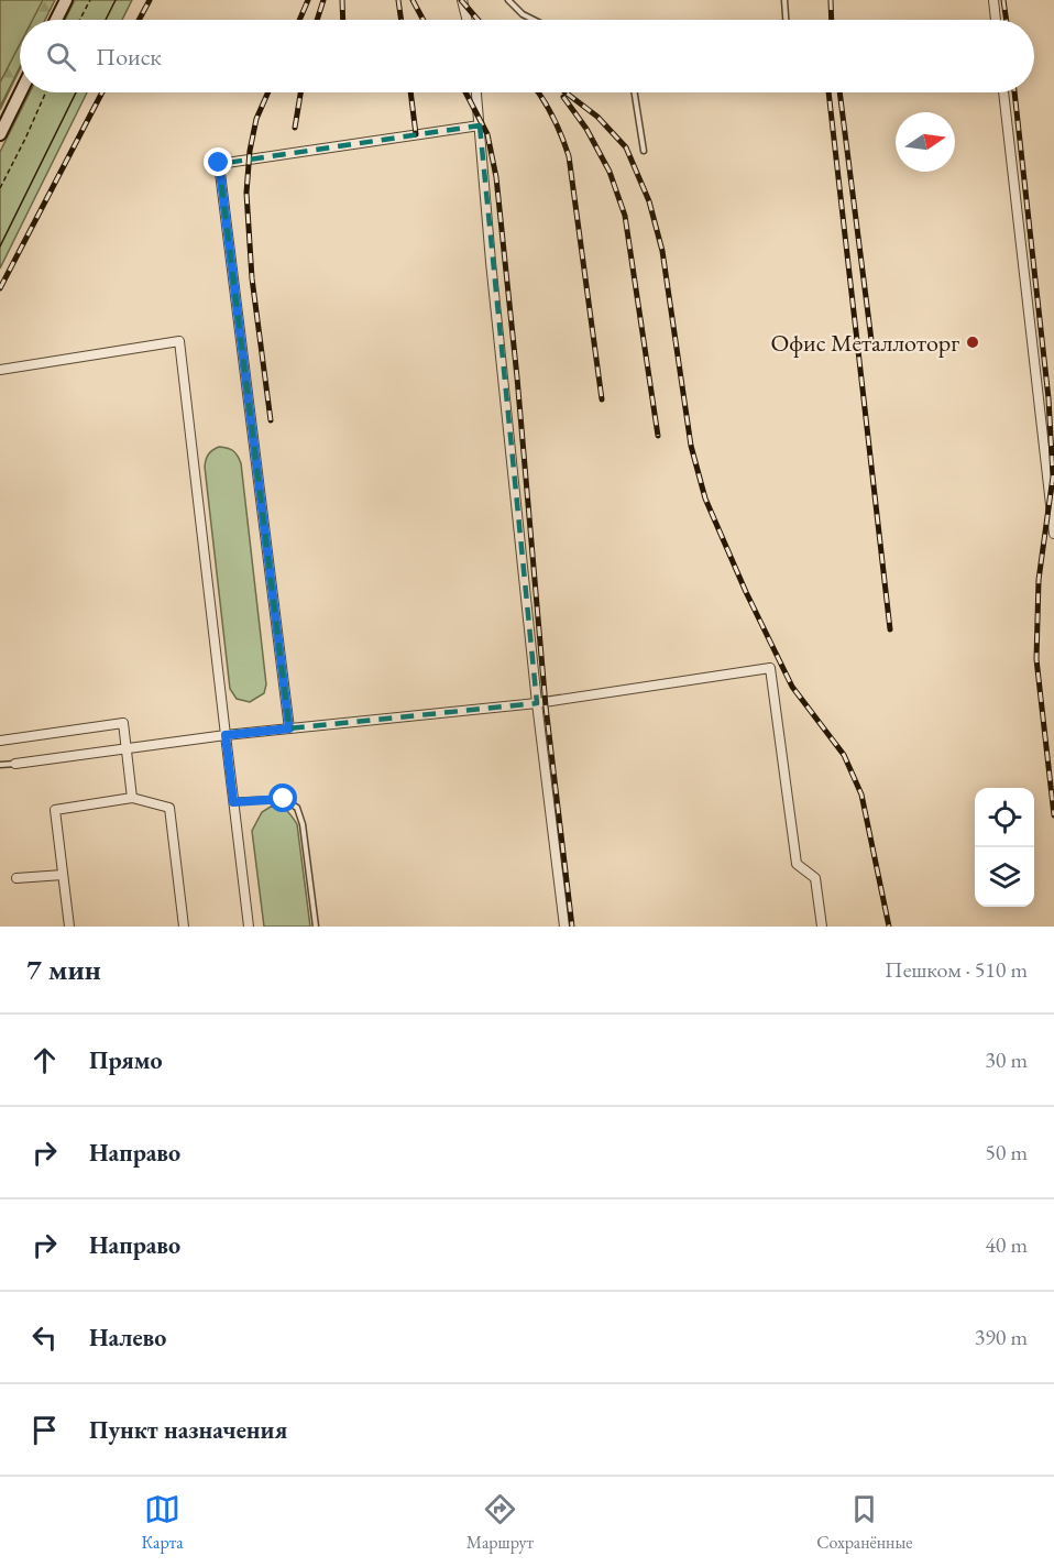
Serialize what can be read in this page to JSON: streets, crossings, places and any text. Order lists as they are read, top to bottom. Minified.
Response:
{"places":["Офис Металлоторг"],"north":"right","page":{"search":"Поиск","heading":["7 мин","Пешком · 510 m"],"list":[["Прямо","30 m"],["Направо","50 m"],["Направо","40 m"],["Налево","390 m"],"Пункт назначения"],"nav":["Карта","Маршрут","Сохранённые"]}}
